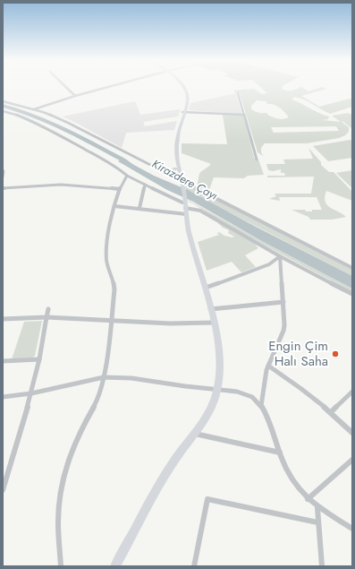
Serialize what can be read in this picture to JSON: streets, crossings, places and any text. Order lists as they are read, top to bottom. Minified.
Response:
{"water":["Kirazdere Çayı"],"places":["Engin Çim Halı Saha"]}
